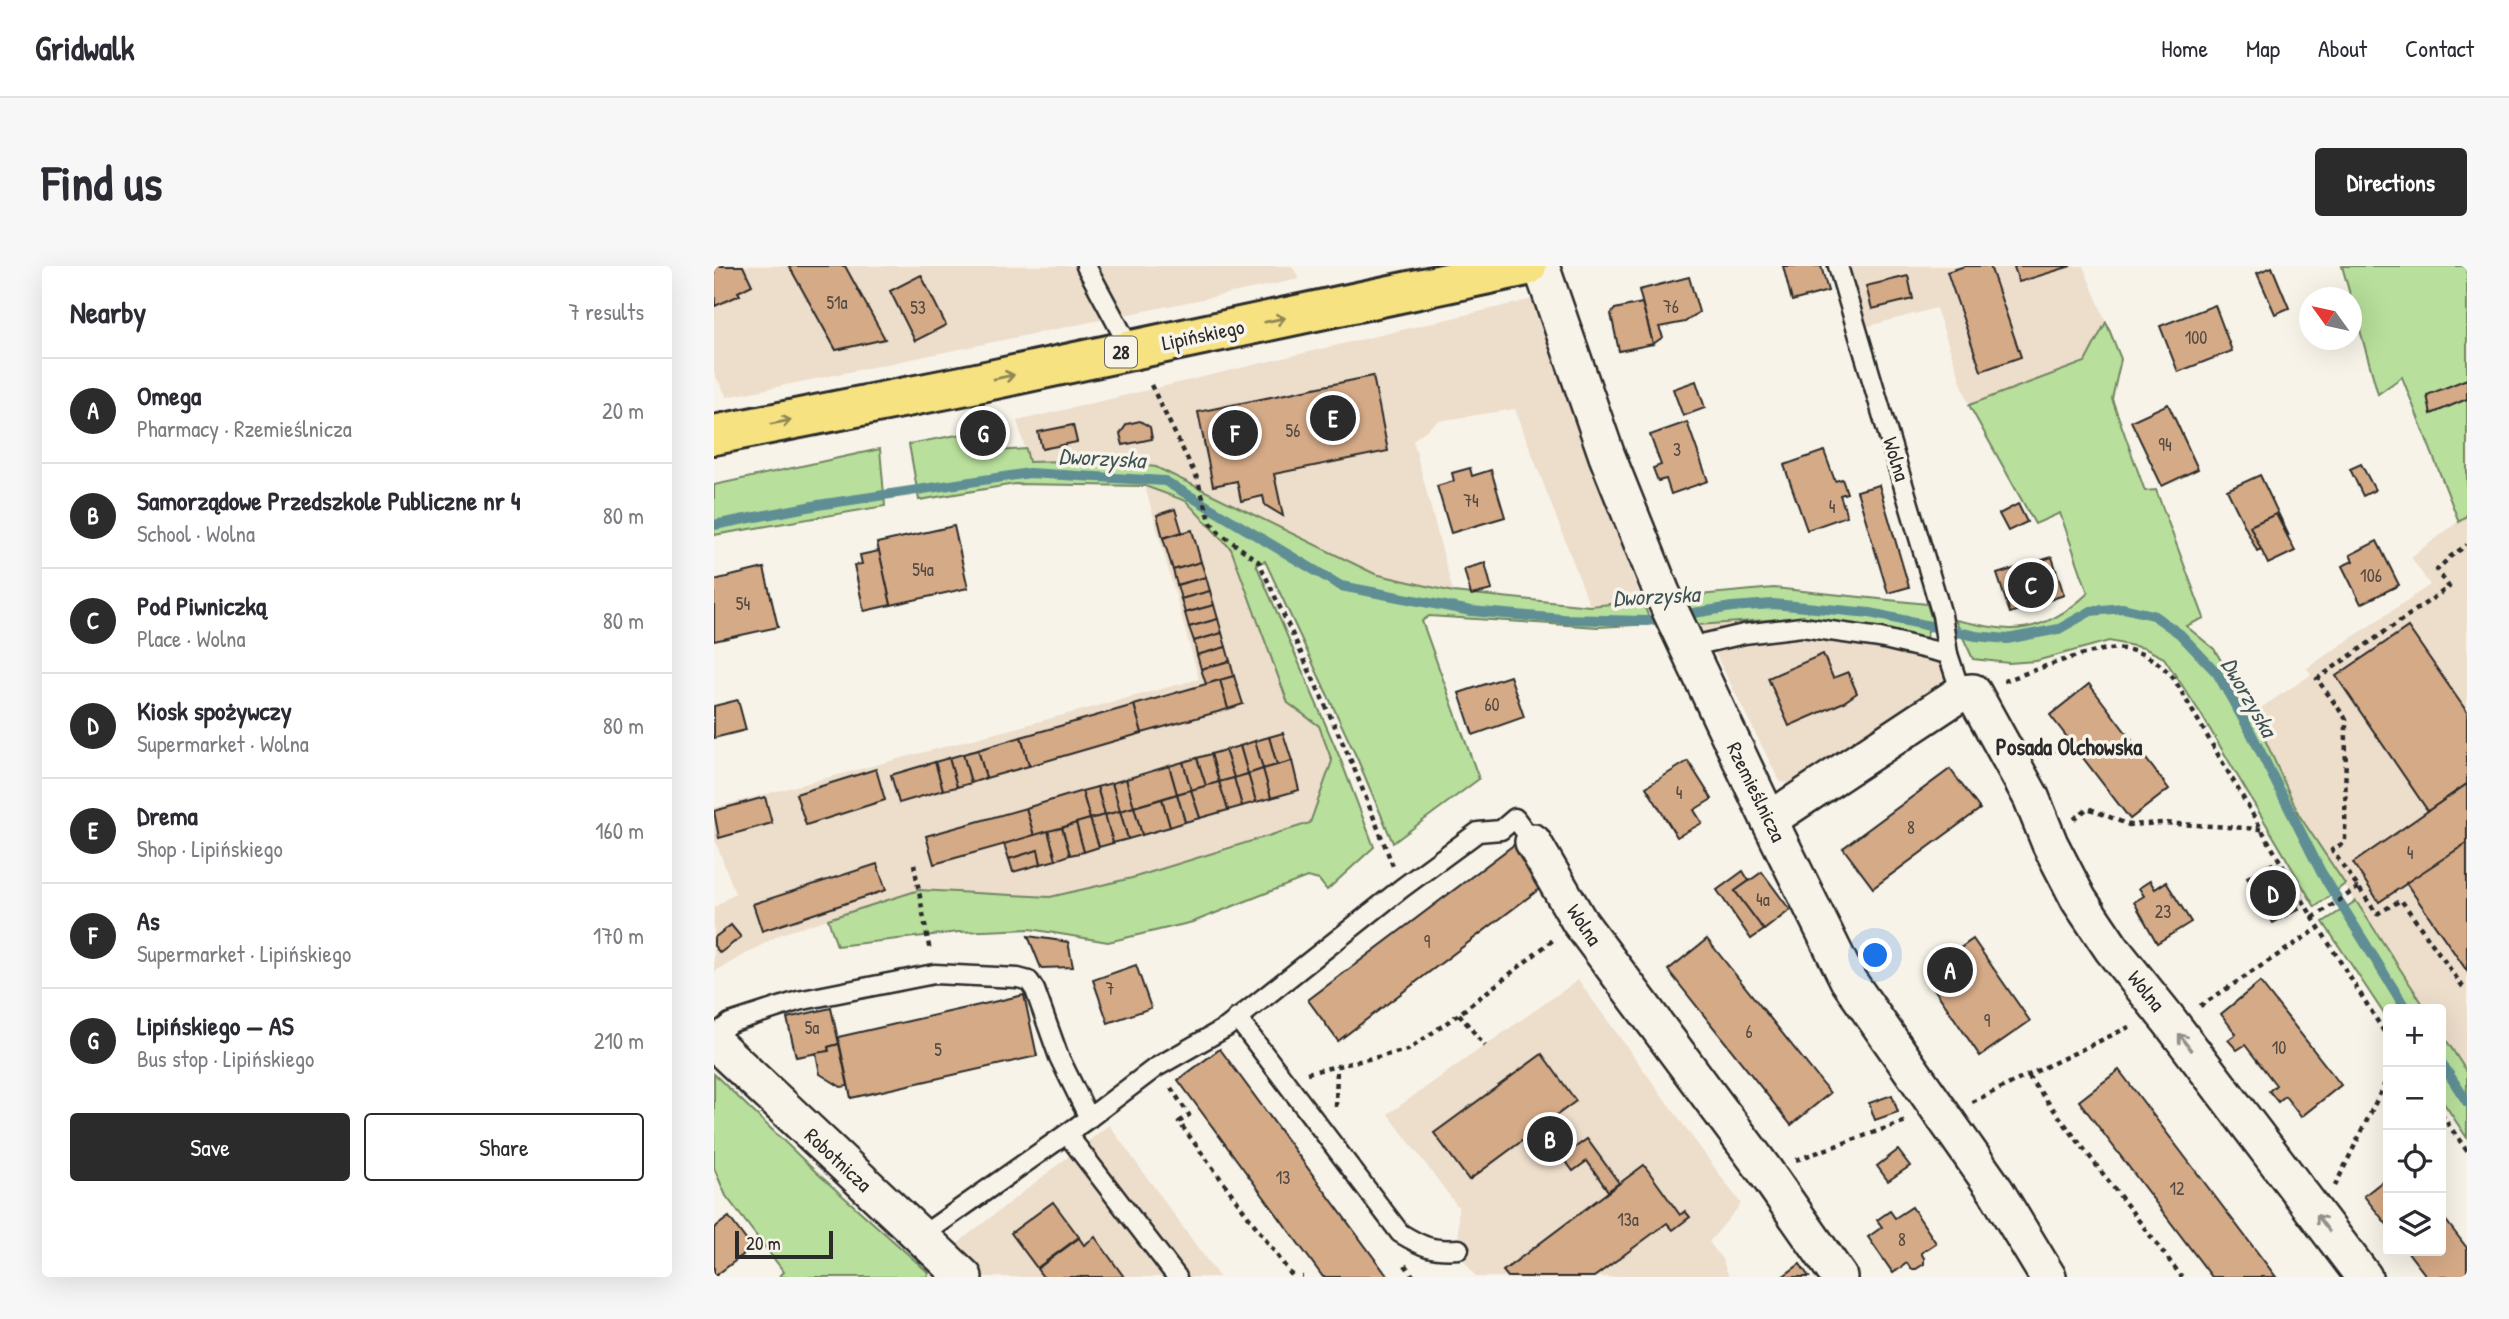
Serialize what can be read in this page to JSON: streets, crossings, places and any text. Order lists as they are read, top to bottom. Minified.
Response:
{"streets":{"main road":["Lipińskiego","28"],"street":["Wolna","Rzemieślnicza","Robotnicza"]},"one_way":["Lipińskiego"],"districts":["Posada Olchowska"],"water":["Dworzyska"],"house_numbers":["51a","76","53","100","56","94","3","74","4","54a","106","54","60","4","8","4","4a","23","9","7","9","5a","6","10","5","13","12","13a","8"],"scale_bar":"20 m","north":"top left","page":{"header":"Gridwalk","nav":["Home","Map","About","Contact"],"buttons":["Directions",["Save","Share"]],"title":"Find us","heading":["Nearby","7 results"],"list":[{"mark":"A","name":"Omega","note":"Pharmacy · Rzemieślnicza","value":"20 m"},{"mark":"B","name":"Samorządowe Przedszkole Publiczne nr 4","note":"School · Wolna","value":"80 m"},{"mark":"C","name":"Pod Piwniczką","note":"Place · Wolna","value":"80 m"},{"mark":"D","name":"Kiosk spożywczy","note":"Supermarket · Wolna","value":"80 m"},{"mark":"E","name":"Drema","note":"Shop · Lipińskiego","value":"160 m"},{"mark":"F","name":"As","note":"Supermarket · Lipińskiego","value":"170 m"},{"mark":"G","name":"Lipińskiego — AS","note":"Bus stop · Lipińskiego","value":"210 m"}],"pins":["E","F","G","C","D","A","B"],"map_buttons":["+","−"],"scale":"20 m"}}
